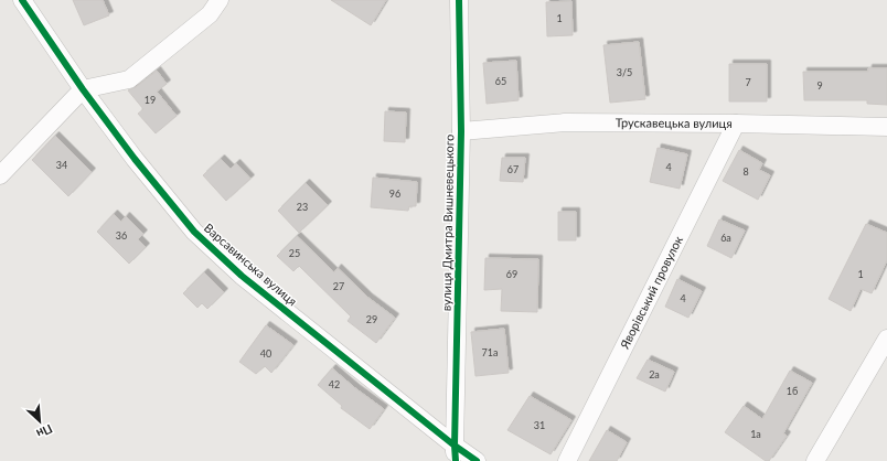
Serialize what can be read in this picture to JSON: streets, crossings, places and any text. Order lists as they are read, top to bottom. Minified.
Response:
{"streets":{"street":["Трускавецька вулиця","вулиця Дмитра Вишневецького","Варсавинська вулиця","Яворівський провулок"]},"crossings":[["Трускавецька вулиця","вулиця Дмитра Вишневецького"],["Трускавецька вулиця","Яворівський провулок"],["вулиця Дмитра Вишневецького","Варсавинська вулиця"]],"house_numbers":["1","3/5","65","7","9","19","34","4","67","8","96","23","36","6а","25","69","1","27","4","29","71а","40","2а","42","1б","31","1а"],"north":"bottom right"}
